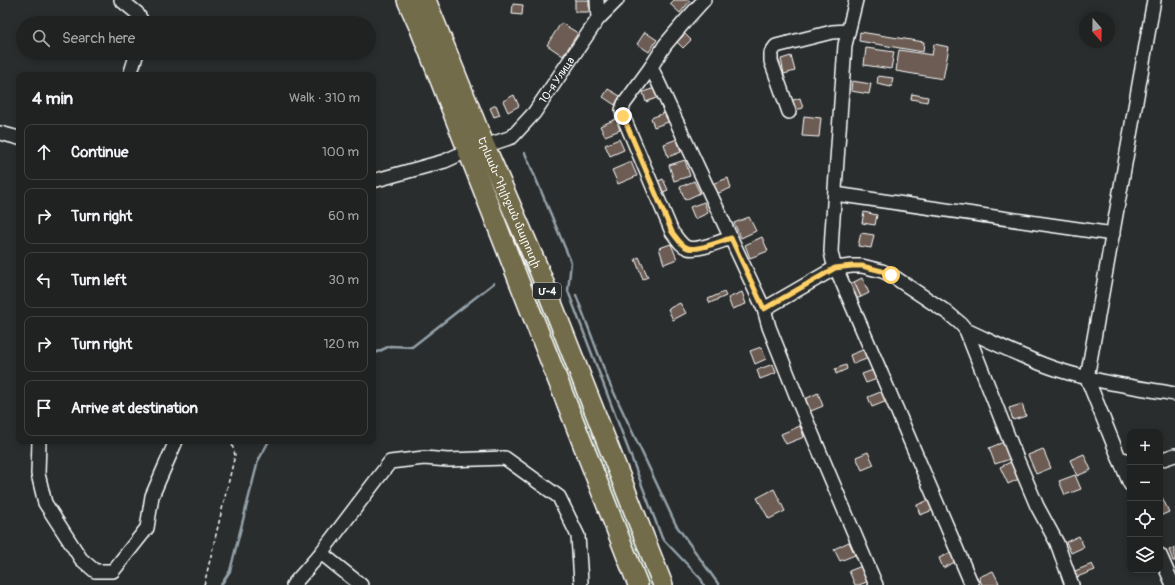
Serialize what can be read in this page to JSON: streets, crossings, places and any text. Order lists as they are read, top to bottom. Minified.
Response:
{"streets":{"highway":["Երևան-Դիլիջան մայրուղի","Մ-4"],"street":["10-я Улица"]},"crossings":[["10-я Улица","Երևան-Դիլիջան մայրուղի"]],"north":"bottom","page":{"search":"Search here","heading":["4 min","Walk · 310 m"],"list":[["Continue","100 m"],["Turn right","60 m"],["Turn left","30 m"],["Turn right","120 m"],"Arrive at destination"],"map_buttons":["+","−"]}}
